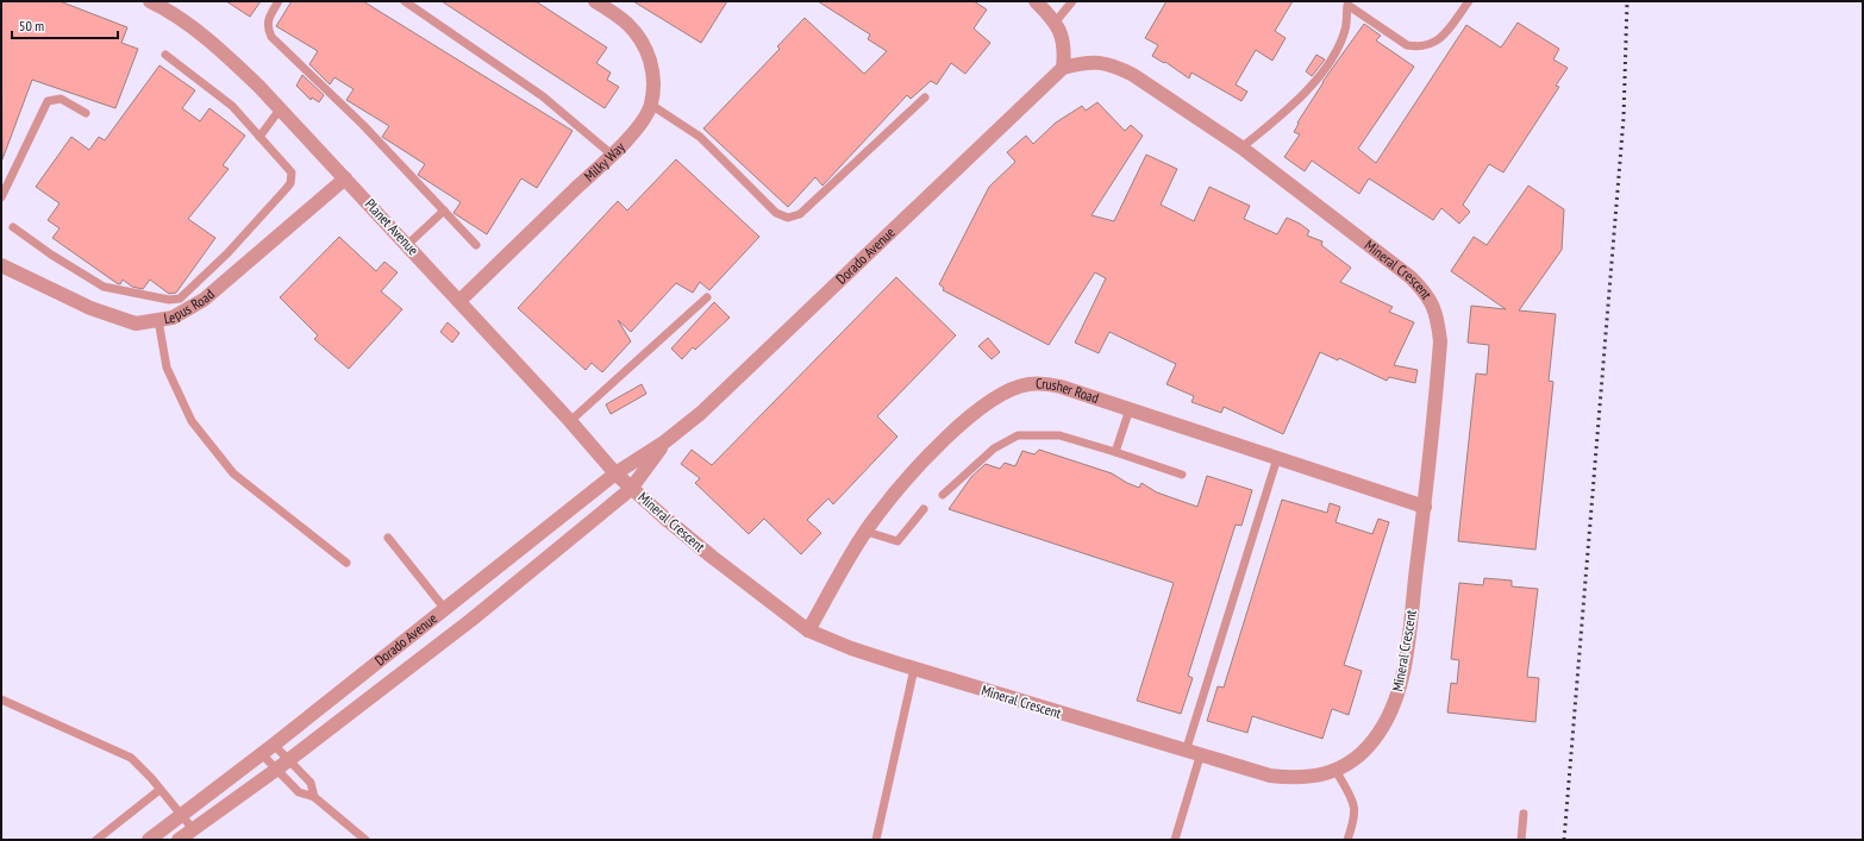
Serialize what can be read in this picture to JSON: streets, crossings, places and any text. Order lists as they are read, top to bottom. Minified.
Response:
{"streets":{"street":["Milky Way","Planet Avenue","Dorado Avenue","Mineral Crescent","Lepus Road","Crusher Road"]},"crossings":[["Milky Way","Planet Avenue"],["Planet Avenue","Dorado Avenue"],["Planet Avenue","Mineral Crescent"],["Planet Avenue","Lepus Road"],["Dorado Avenue","Mineral Crescent"],["Mineral Crescent","Crusher Road"]],"scale_bar":"50 m"}
